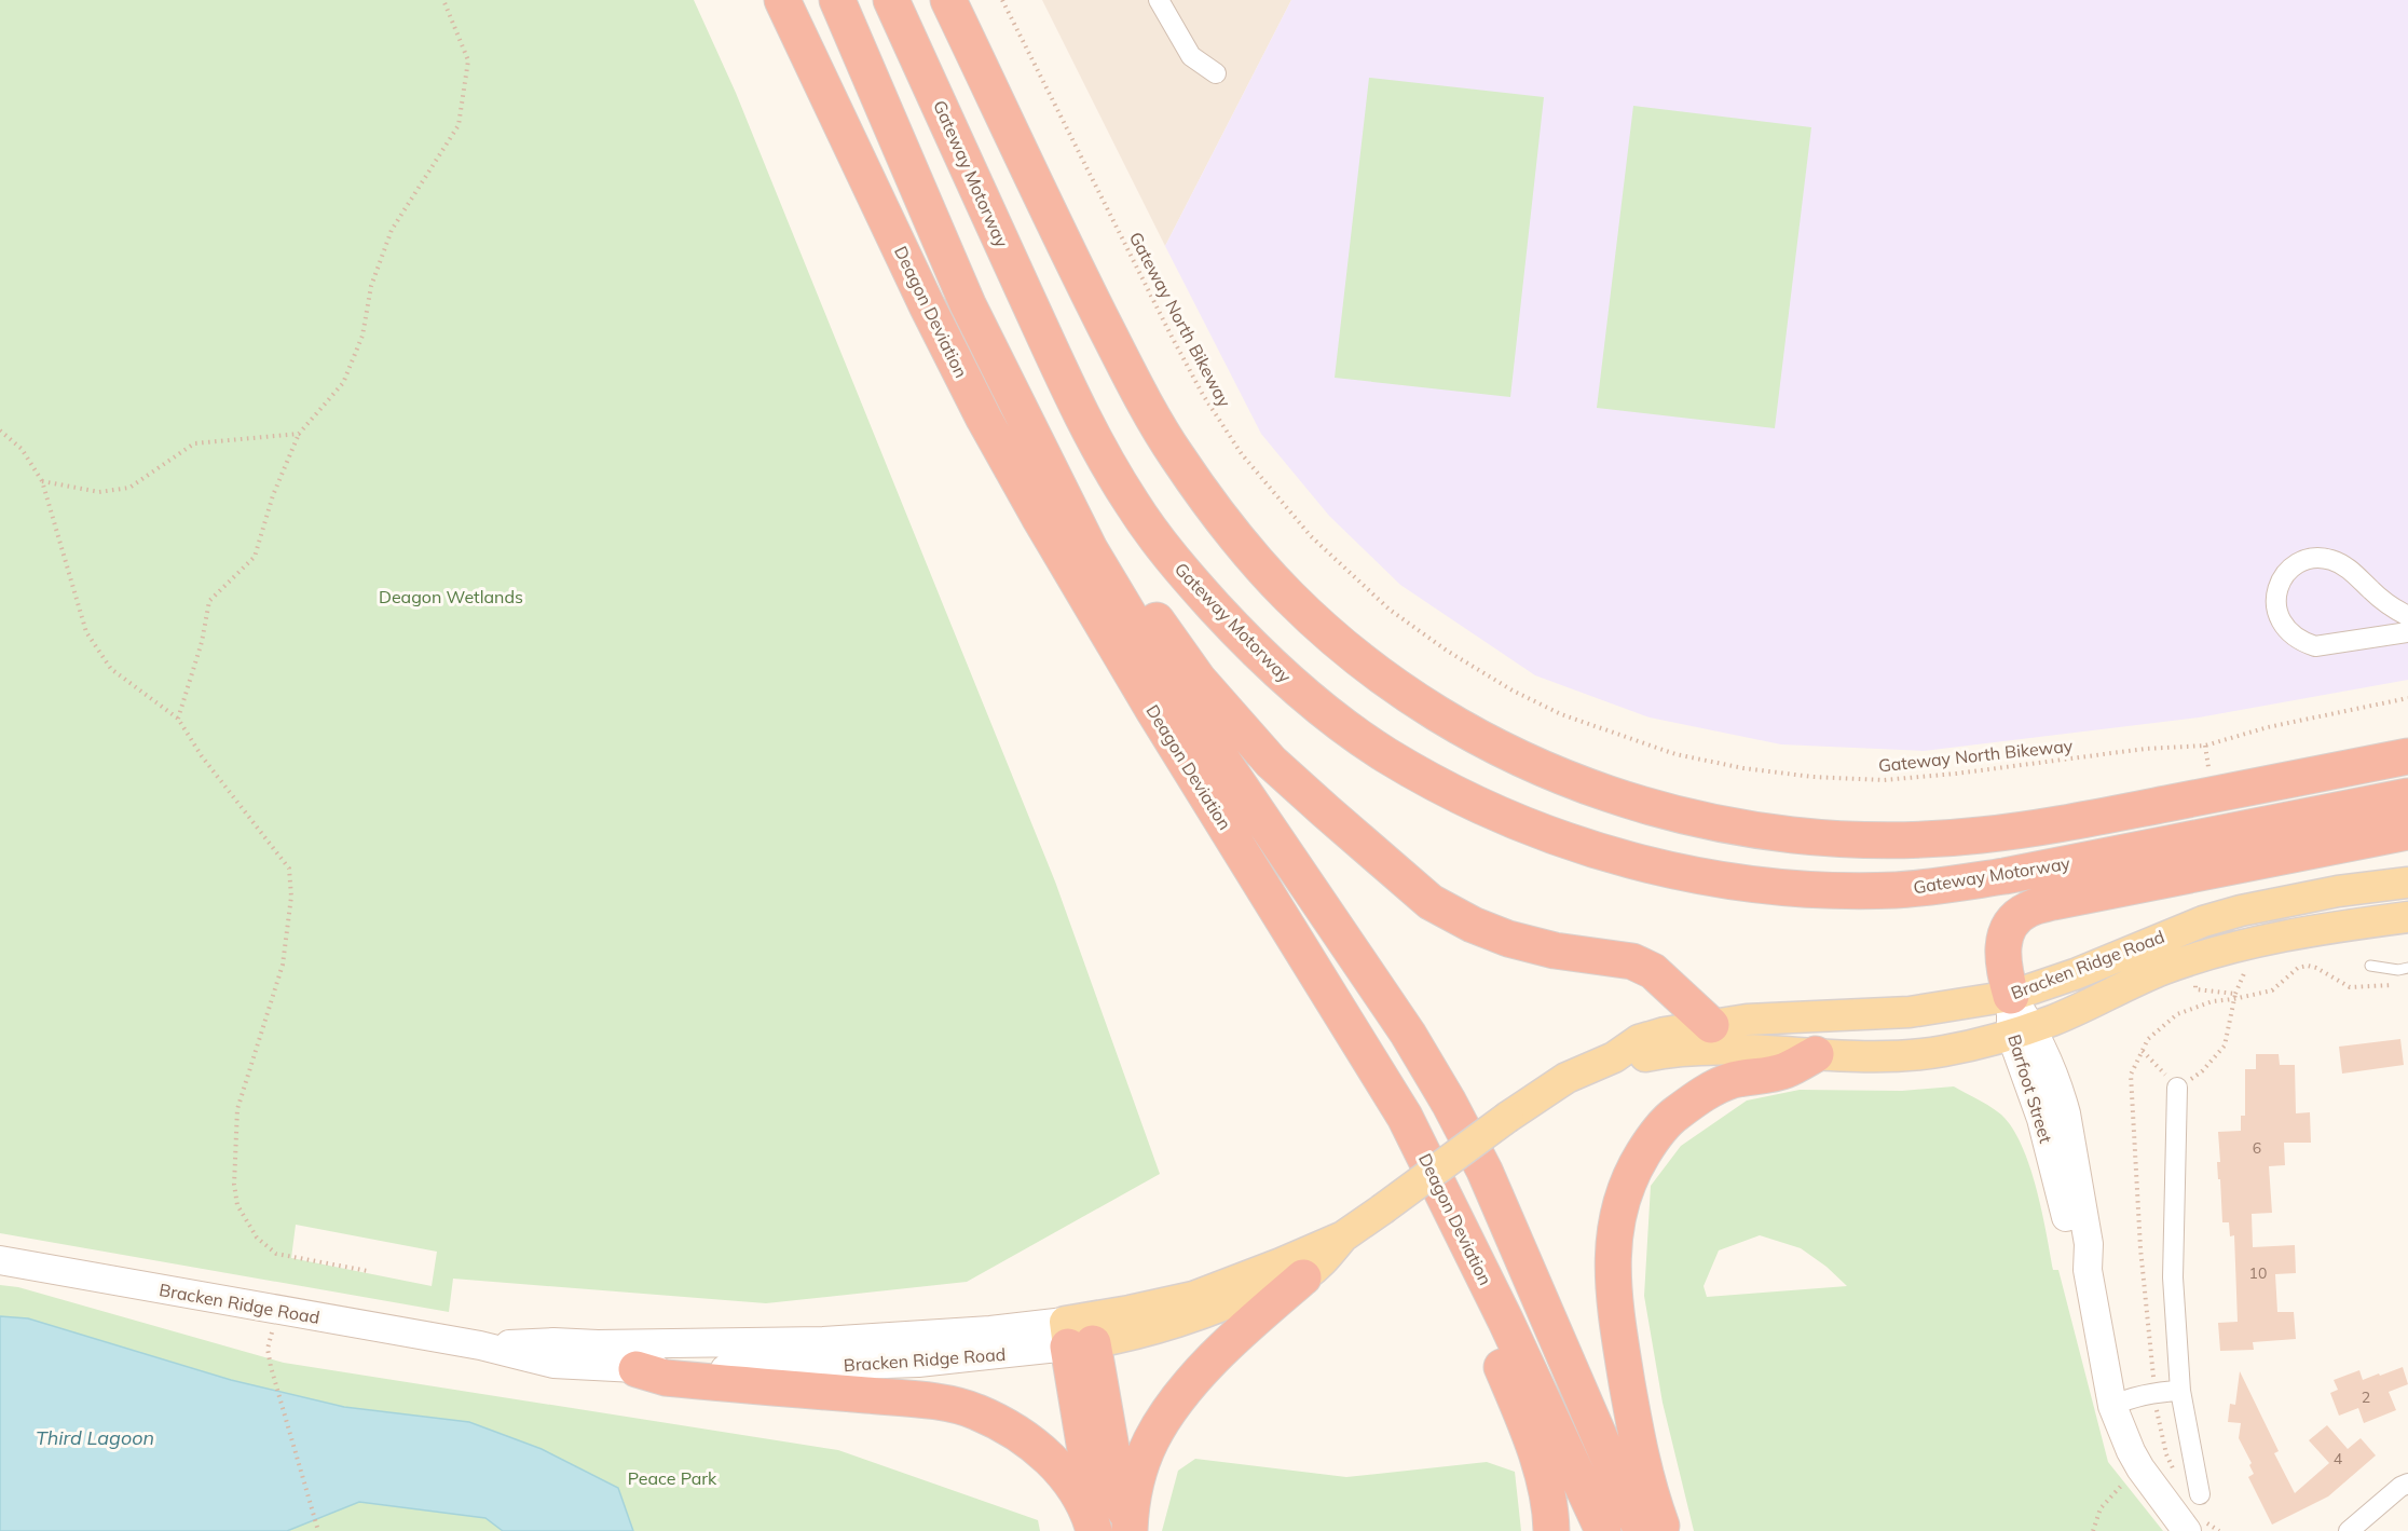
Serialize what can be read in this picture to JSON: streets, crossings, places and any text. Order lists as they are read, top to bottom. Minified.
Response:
{"streets":{"highway":["Gateway Motorway","Deagon Deviation"],"main road":["Bracken Ridge Road","Barfoot Street"],"path":["Gateway North Bikeway"]},"crossings":[["Bracken Ridge Road","Barfoot Street"]],"water":["Third Lagoon"],"parks":["Deagon Wetlands","Peace Park"],"house_numbers":["6","10","2","4"]}
